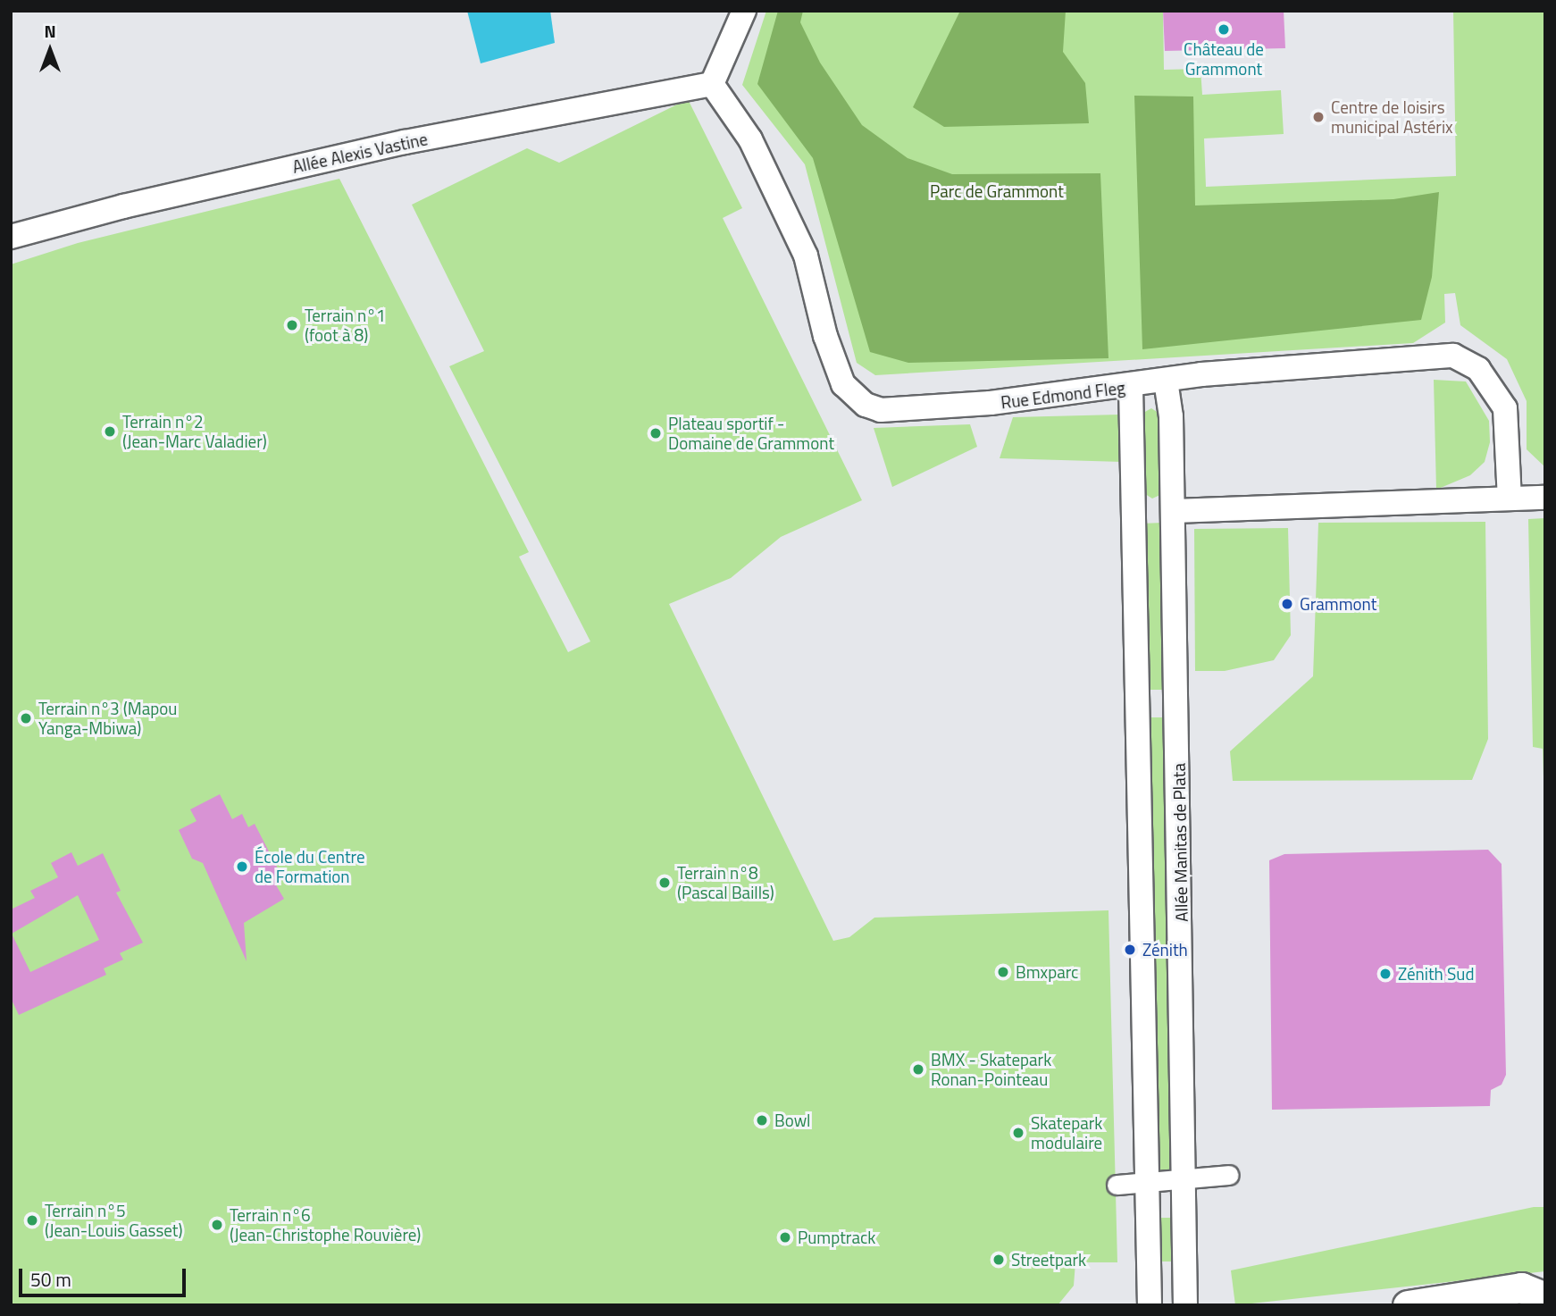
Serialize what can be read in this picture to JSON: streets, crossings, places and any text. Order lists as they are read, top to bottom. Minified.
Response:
{"streets":{"street":["Allée Alexis Vastine","Rue Edmond Fleg","Allée Manitas de Plata"]},"crossings":[["Allée Alexis Vastine","Rue Edmond Fleg"],["Rue Edmond Fleg","Allée Manitas de Plata"]],"parks":["Parc de Grammont"],"places":["Château de Grammont","Centre de loisirs municipal Astérix","Terrain n°1 (foot à 8)","Terrain n°2 (Jean-Marc Valadier)","Plateau sportif - Domaine de Grammont","Grammont","Terrain n°3 (Mapou Yanga-Mbiwa)","École du Centre de Formation","Terrain n°8 (Pascal Baills)","Zénith","Bmxparc","Zénith Sud","BMX - Skatepark Ronan-Pointeau","Bowl","Skatepark modulaire","Terrain n°5 (Jean-Louis Gasset)","Terrain n°6 (Jean-Christophe Rouvière)","Pumptrack","Streetpark"],"scale_bar":"50 m","north":"top"}
